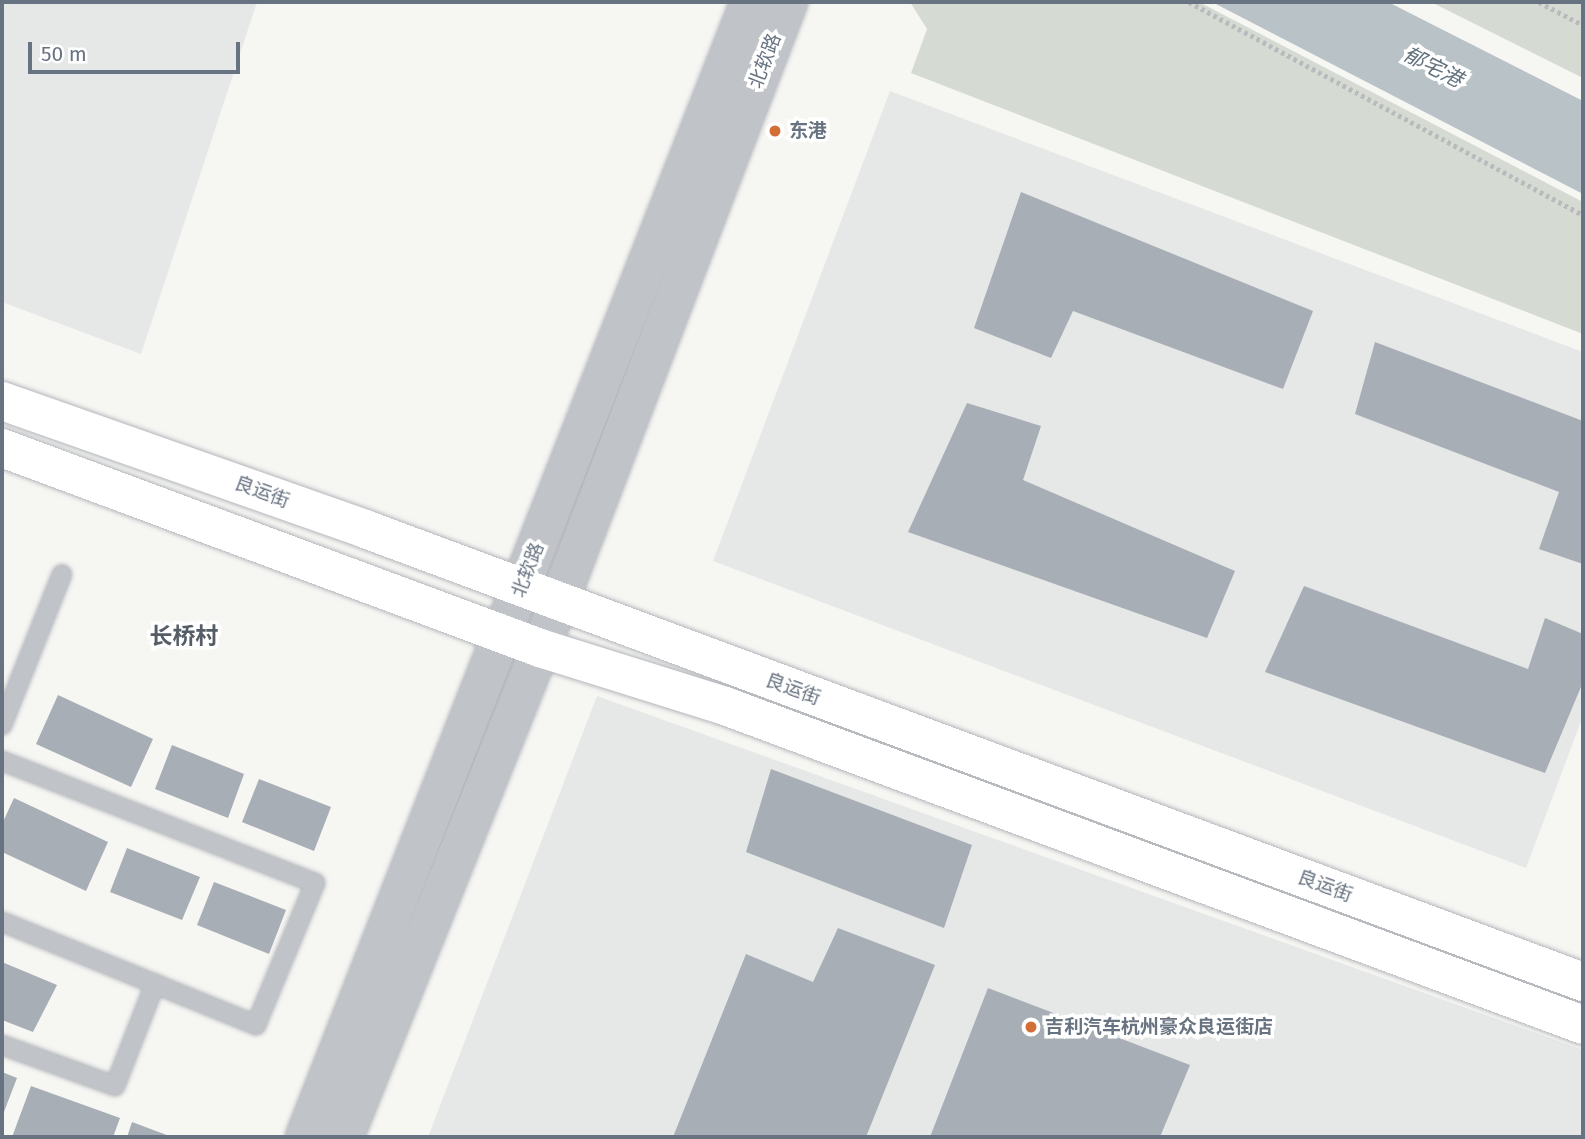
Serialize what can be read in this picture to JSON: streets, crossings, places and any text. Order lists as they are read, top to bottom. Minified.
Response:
{"streets":{"main road":["良运街"],"street":["北软路"]},"crossings":[["北软路","良运街"]],"districts":["长桥村"],"water":["郁宅港"],"places":["东港","吉利汽车杭州豪众良运街店"],"scale_bar":"50 m"}
